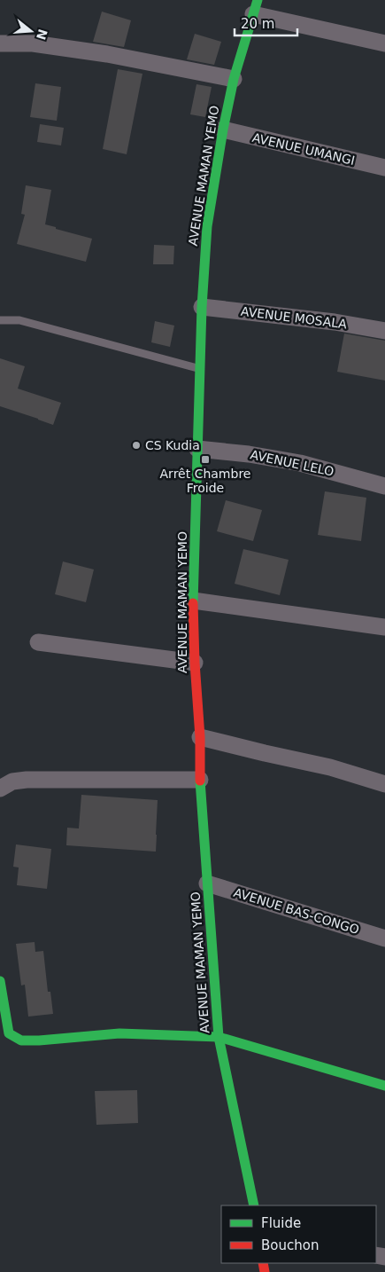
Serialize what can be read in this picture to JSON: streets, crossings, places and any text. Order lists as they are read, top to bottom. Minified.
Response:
{"streets":{"street":["AVENUE UMANGI","AVENUE MAMAN YEMO","AVENUE MOSALA","AVENUE LELO","AVENUE BAS-CONGO"]},"crossings":[["AVENUE UMANGI","AVENUE MAMAN YEMO"],["AVENUE MAMAN YEMO","AVENUE MOSALA"],["AVENUE MAMAN YEMO","AVENUE LELO"],["AVENUE MAMAN YEMO","AVENUE BAS-CONGO"]],"places":{"other":["CS Kudia"],"transit":["Arrêt Chambre Froide"]},"legend":["Fluide","Bouchon"],"scale_bar":"20 m","north":"right"}
